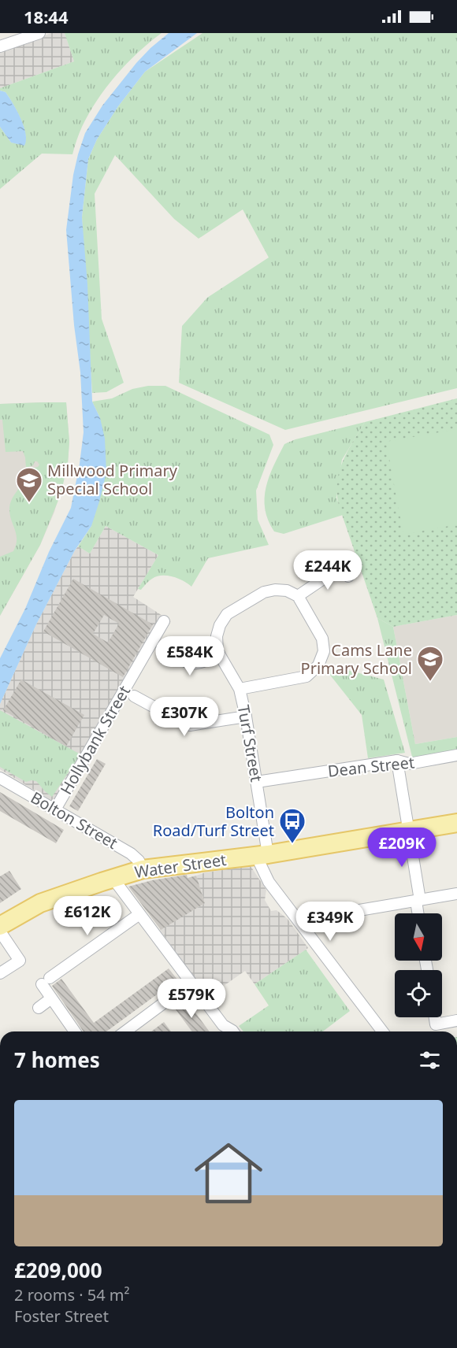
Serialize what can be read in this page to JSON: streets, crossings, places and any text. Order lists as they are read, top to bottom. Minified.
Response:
{"streets":{"main road":["Water Street"],"street":["Hollybank Street","Turf Street","Dean Street","Bolton Street"]},"crossings":[["Hollybank Street","Bolton Street"],["Turf Street","Dean Street"],["Turf Street","Water Street"],["Bolton Street","Water Street"]],"places":{"school or university":["Millwood Primary Special School","Cams Lane Primary School"],"bus stop":["Bolton Road/Turf Street"]},"north":"bottom","page":{"status":"18:44","price":["£244K","£584K","£307K","£209K","£612K","£349K","£579K"],"heading":"7 homes","list":[{"name":"£209,000","note":"2 rooms · 54 m² · Foster Street"}]}}
